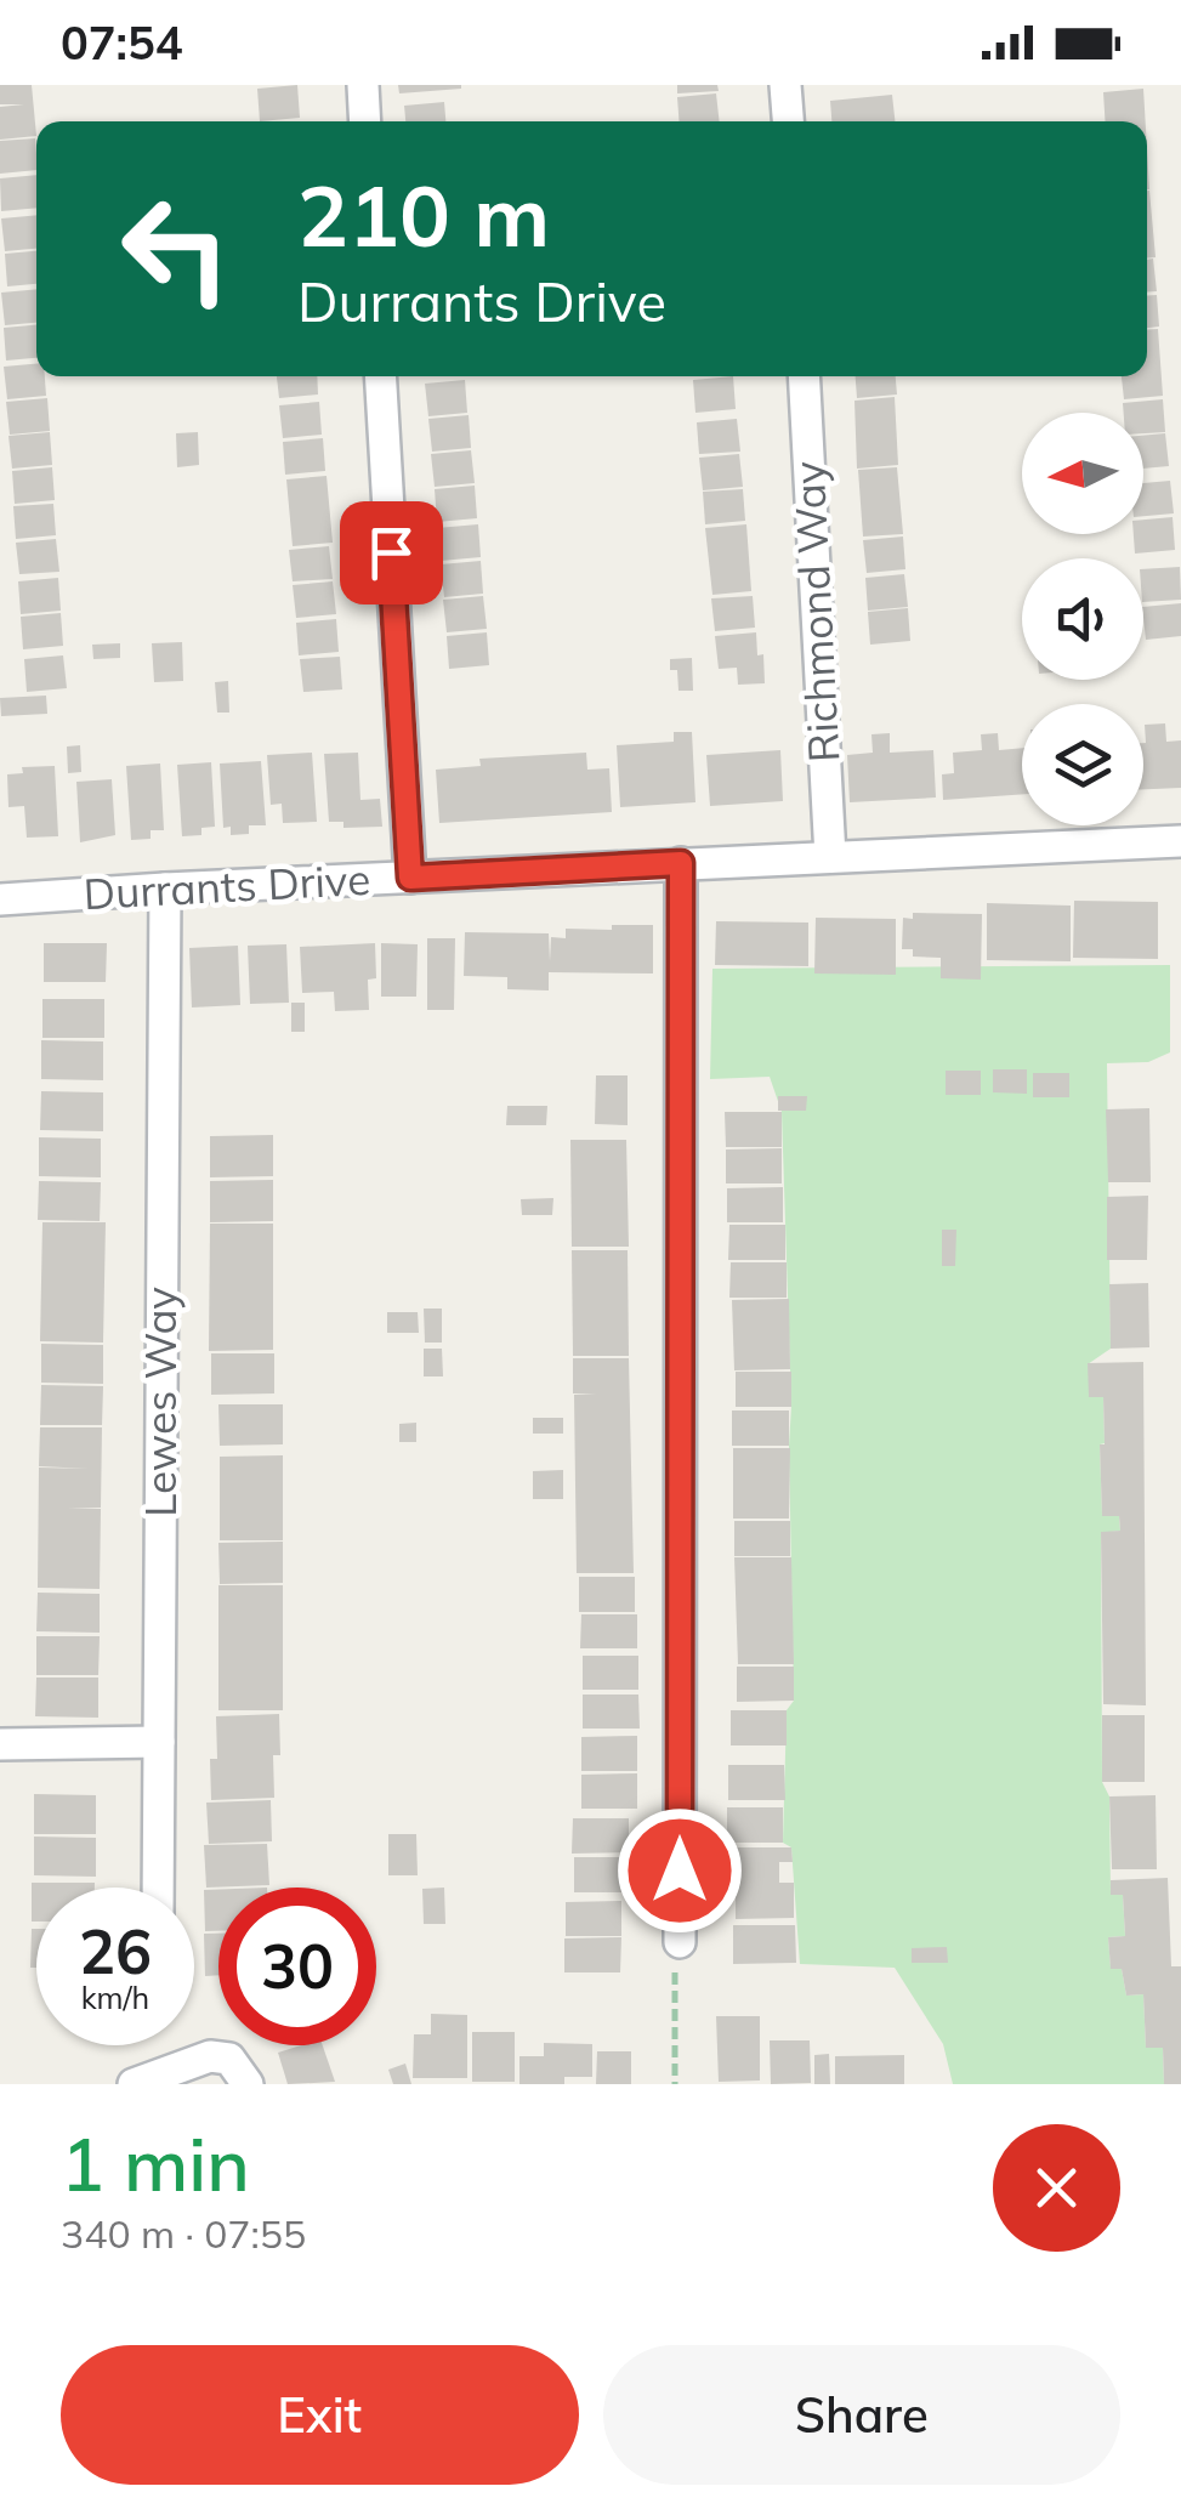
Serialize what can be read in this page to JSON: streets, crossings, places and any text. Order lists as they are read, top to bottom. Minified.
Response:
{"streets":{"street":["Richmond Way","Durrants Drive","Lewes Way"]},"crossings":[["Richmond Way","Durrants Drive"],["Durrants Drive","Lewes Way"]],"north":"left","page":{"status":"07:54","turn":["210 m","Durrants Drive"],"speed":"26 km/h","limit":"30","heading":["1 min","340 m · 07:55"],"buttons":["Exit","Share"]}}
